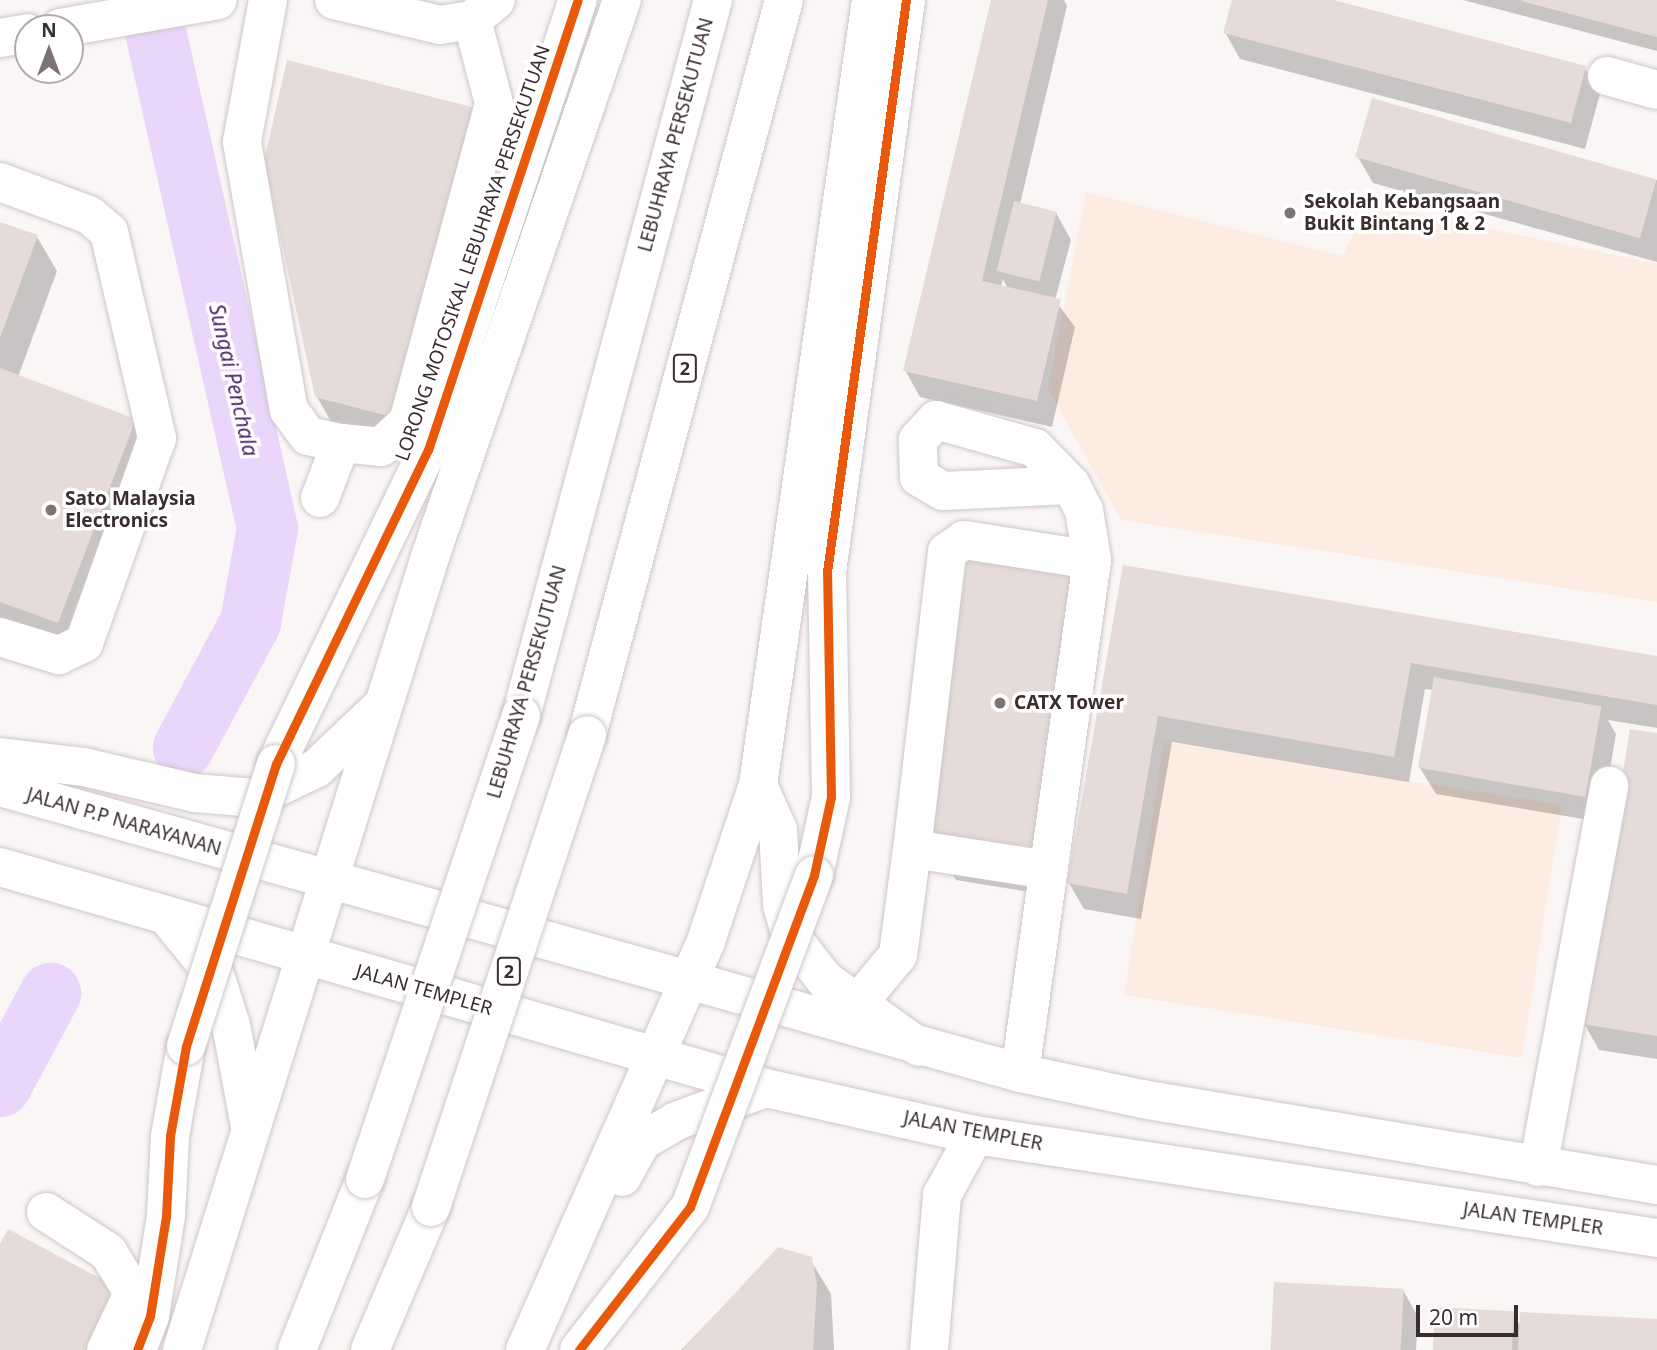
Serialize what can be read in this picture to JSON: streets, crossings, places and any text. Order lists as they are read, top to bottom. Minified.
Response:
{"streets":{"main road":["LEBUHRAYA PERSEKUTUAN","LORONG MOTOSIKAL LEBUHRAYA PERSEKUTUAN","2","JALAN P.P NARAYANAN","JALAN TEMPLER"]},"water":["Sungai Penchala"],"places":["Sekolah Kebangsaan Bukit Bintang 1 & 2","Sato Malaysia Electronics","CATX Tower"],"scale_bar":"20 m","north":"top"}
